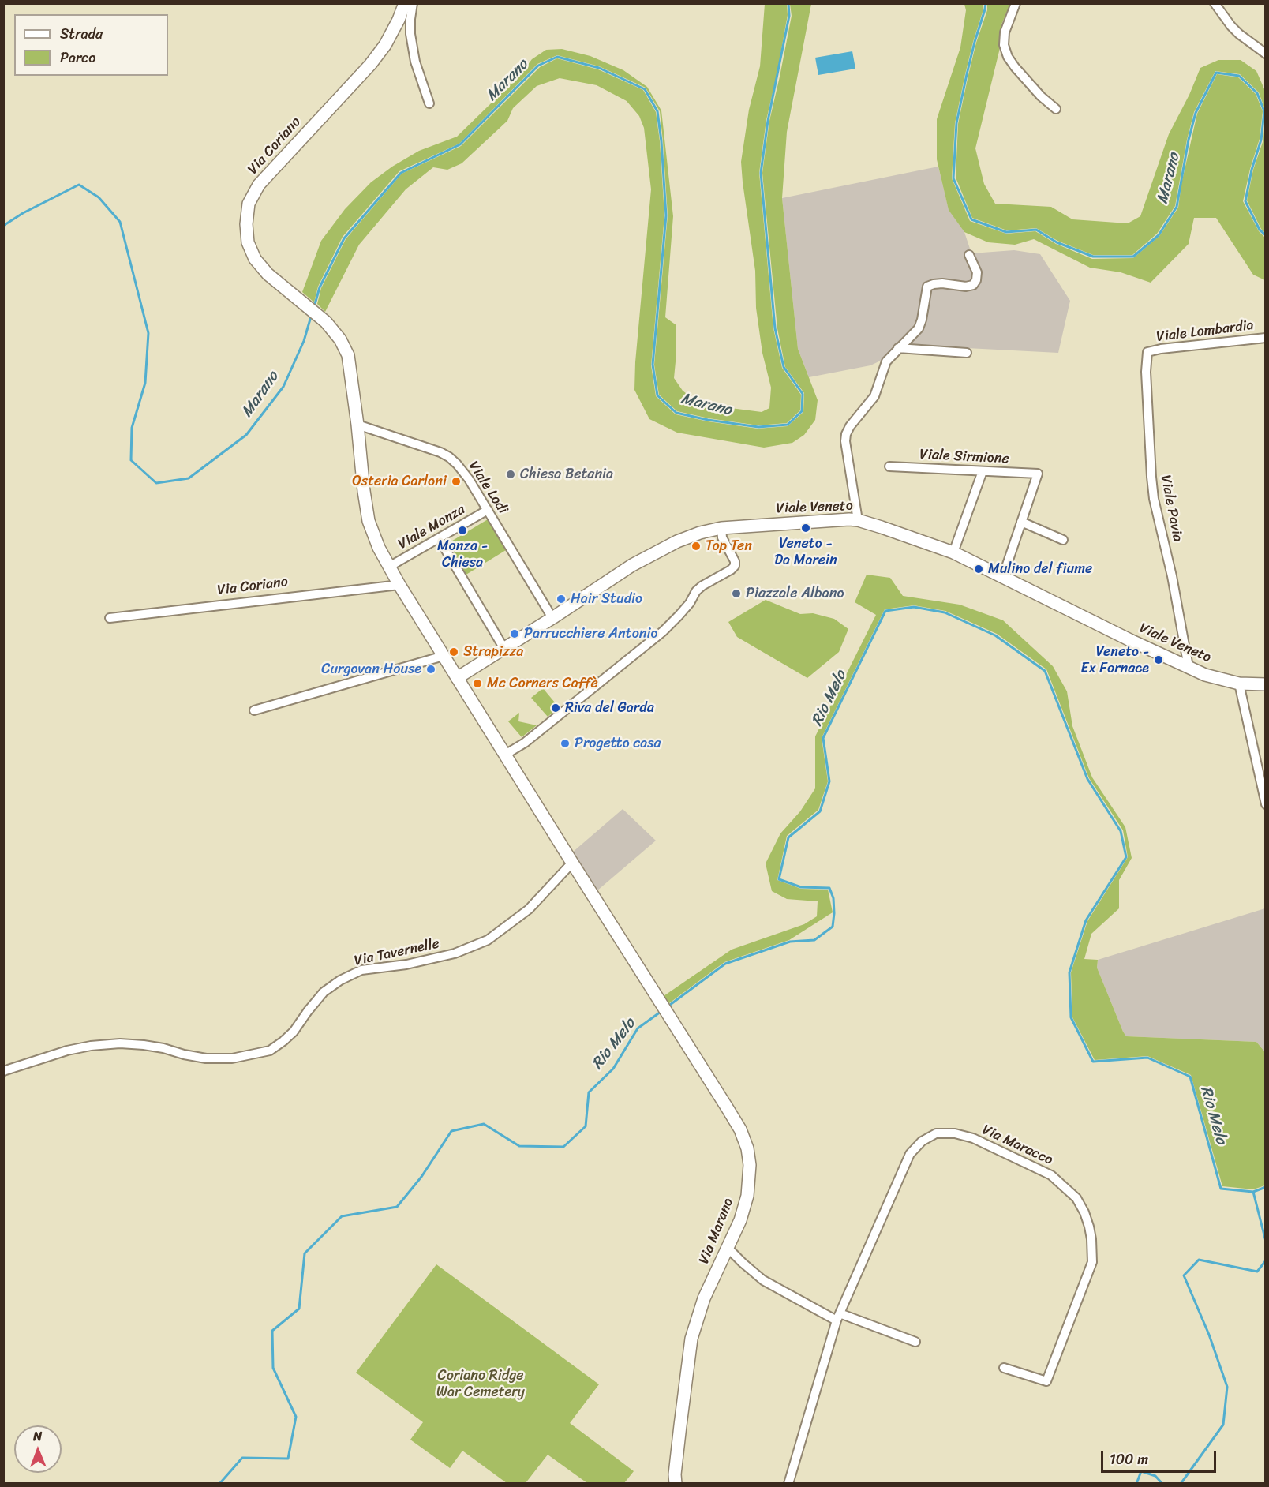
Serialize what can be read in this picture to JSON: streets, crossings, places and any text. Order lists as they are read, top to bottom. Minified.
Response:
{"streets":{"main road":["Via Coriano","Viale Veneto","Via Marano"],"street":["Viale Lombardia","Viale Sirmione","Viale Lodi","Viale Pavia","Viale Monza","Via Tavernelle","Via Maracco"]},"crossings":[["Via Coriano","Viale Lodi"],["Via Coriano","Viale Veneto"],["Via Coriano","Viale Monza"],["Via Coriano","Via Marano"],["Viale Lombardia","Viale Pavia"],["Viale Lodi","Viale Veneto"],["Viale Lodi","Viale Monza"],["Viale Veneto","Viale Pavia"],["Viale Veneto","Via Marano"],["Via Tavernelle","Via Marano"]],"water":["Marano","Rio Melo"],"parks":["Coriano Ridge War Cemetery"],"places":["Chiesa Betania","Osteria Carloni","Veneto - Da Marein","Monza - Chiesa","Top Ten","Mulino del fiume","Piazzale Albano","Hair Studio","Parrucchiere Antonio","Strapizza","Veneto - Ex Fornace","Curgovan House","Mc Corners Caffè","Riva del Garda","Progetto casa"],"legend":["Strada","Parco"],"scale_bar":"100 m","north":"top"}
